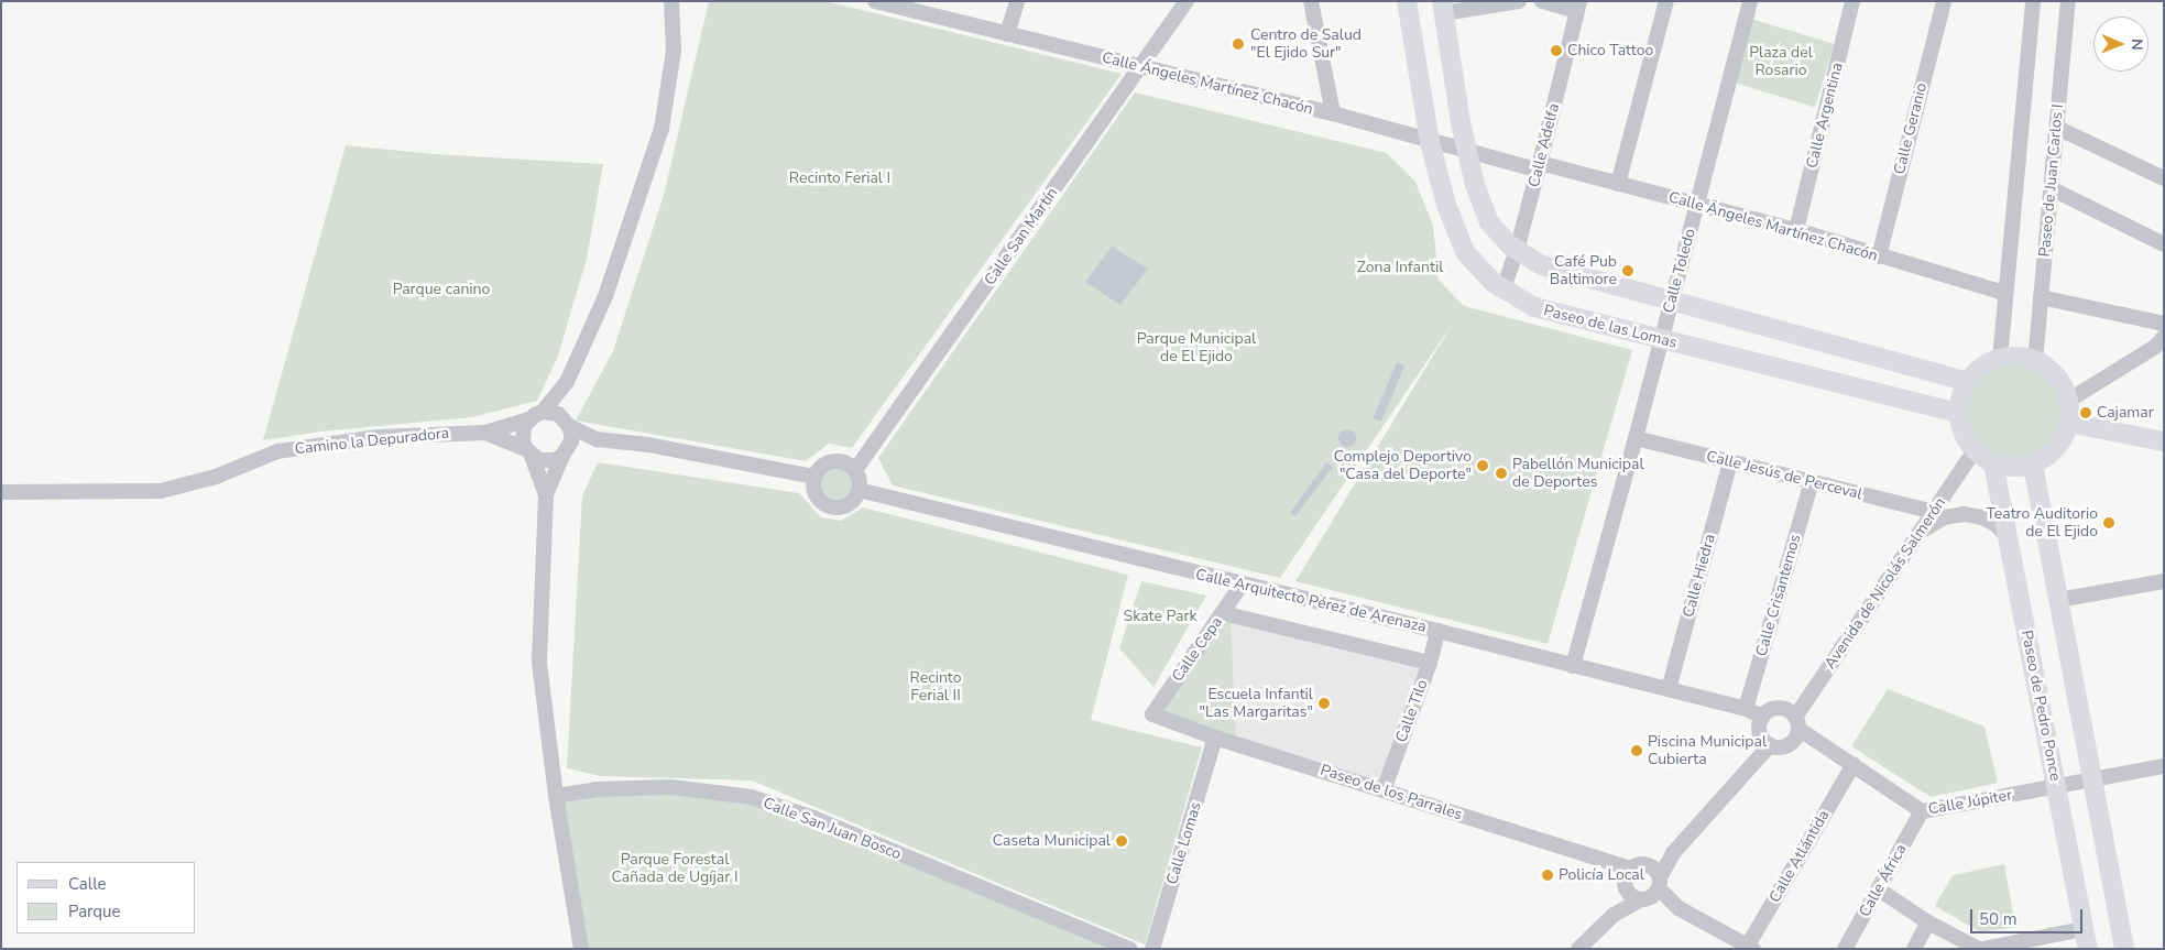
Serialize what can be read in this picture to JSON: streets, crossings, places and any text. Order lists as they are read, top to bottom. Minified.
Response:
{"streets":{"main road":["Paseo de las Lomas","Paseo de Pedro Ponce"],"street":["Calle Ángeles Martínez Chacón","Calle Argentina","Calle Geranio","Calle Adelfa","Paseo de Juan Carlos I","Calle Ängeles Martínez Chacón","Calle San Martín","Calle Toledo","Camino la Depuradora","Calle Jesús de Perceval","Calle Hiedra","Avenida de Nicolás Salmerón","Calle Crisantemos","Calle Arquitecto Pérez de Arenaza","Calle Cepa","Calle Tilo","Paseo de los Parrales","Calle Júpiter","Calle San Juan Bosco","Calle Lomas","Calle Atlántida","Calle África"]},"crossings":[["Calle Ángeles Martínez Chacón","Calle Adelfa"],["Calle Ángeles Martínez Chacón","Calle Ängeles Martínez Chacón"],["Calle Ángeles Martínez Chacón","Calle San Martín"],["Calle Ángeles Martínez Chacón","Paseo de las Lomas"],["Calle Argentina","Calle Ängeles Martínez Chacón"],["Calle Geranio","Calle Ängeles Martínez Chacón"],["Calle Adelfa","Calle Ängeles Martínez Chacón"],["Calle Adelfa","Paseo de las Lomas"],["Paseo de Juan Carlos I","Paseo de las Lomas"],["Paseo de Juan Carlos I","Avenida de Nicolás Salmerón"],["Paseo de Juan Carlos I","Paseo de Pedro Ponce"],["Calle Ängeles Martínez Chacón","Calle Toledo"],["Calle San Martín","Calle Arquitecto Pérez de Arenaza"],["Calle Toledo","Paseo de las Lomas"],["Calle Toledo","Calle Jesús de Perceval"],["Calle Toledo","Calle Arquitecto Pérez de Arenaza"],["Paseo de las Lomas","Avenida de Nicolás Salmerón"],["Paseo de las Lomas","Paseo de Pedro Ponce"],["Calle Jesús de Perceval","Calle Hiedra"],["Calle Jesús de Perceval","Avenida de Nicolás Salmerón"],["Calle Jesús de Perceval","Calle Crisantemos"],["Calle Hiedra","Calle Arquitecto Pérez de Arenaza"],["Avenida de Nicolás Salmerón","Calle Arquitecto Pérez de Arenaza"],["Avenida de Nicolás Salmerón","Paseo de Pedro Ponce"],["Avenida de Nicolás Salmerón","Calle Júpiter"],["Calle Crisantemos","Calle Arquitecto Pérez de Arenaza"],["Calle Arquitecto Pérez de Arenaza","Calle Cepa"],["Calle Arquitecto Pérez de Arenaza","Calle Tilo"],["Calle Arquitecto Pérez de Arenaza","Calle Júpiter"],["Calle Cepa","Paseo de los Parrales"],["Paseo de Pedro Ponce","Calle Júpiter"],["Calle Tilo","Paseo de los Parrales"],["Paseo de los Parrales","Calle Lomas"],["Calle Júpiter","Calle Atlántida"],["Calle Júpiter","Calle África"]],"parks":["Plaza del Rosario","Recinto Ferial I","Zona Infantil","Parque canino","Parque Municipal de El Ejido","Skate Park","Recinto Ferial II","Parque Forestal Cañada de Ugíjar I"],"places":["Centro de Salud \"El Ejido Sur\"","Chico Tattoo","Café Pub Baltimore","Cajamar","Complejo Deportivo \"Casa del Deporte\"","Pabellón Municipal de Deportes","Teatro Auditorio de El Ejido","Escuela Infantil \"Las Margaritas\"","Piscina Municipal Cubierta","Caseta Municipal","Policía Local"],"legend":["Calle","Parque"],"scale_bar":"50 m","north":"right"}
